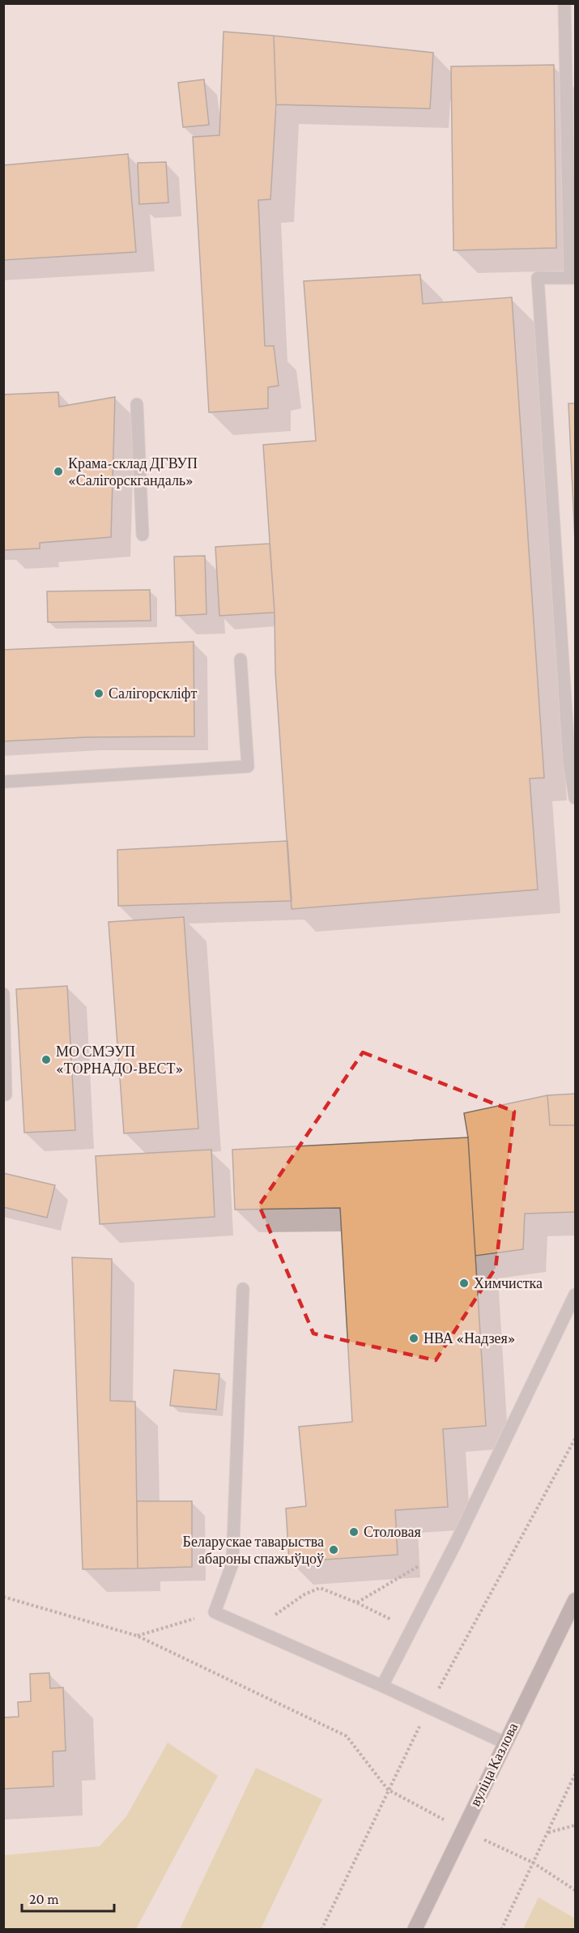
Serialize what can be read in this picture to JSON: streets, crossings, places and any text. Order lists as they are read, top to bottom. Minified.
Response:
{"streets":{"main road":["вуліца Казлова"]},"places":["Крама-склад ДГВУП «Салігорскгандаль»","Салігорскліфт","МО СМЭУП «ТОРНАДО-ВЕСТ»","Химчистка","НВА «Надзея»","Столовая","Беларускае таварыства абароны спажыўцоў"],"scale_bar":"20 m"}
